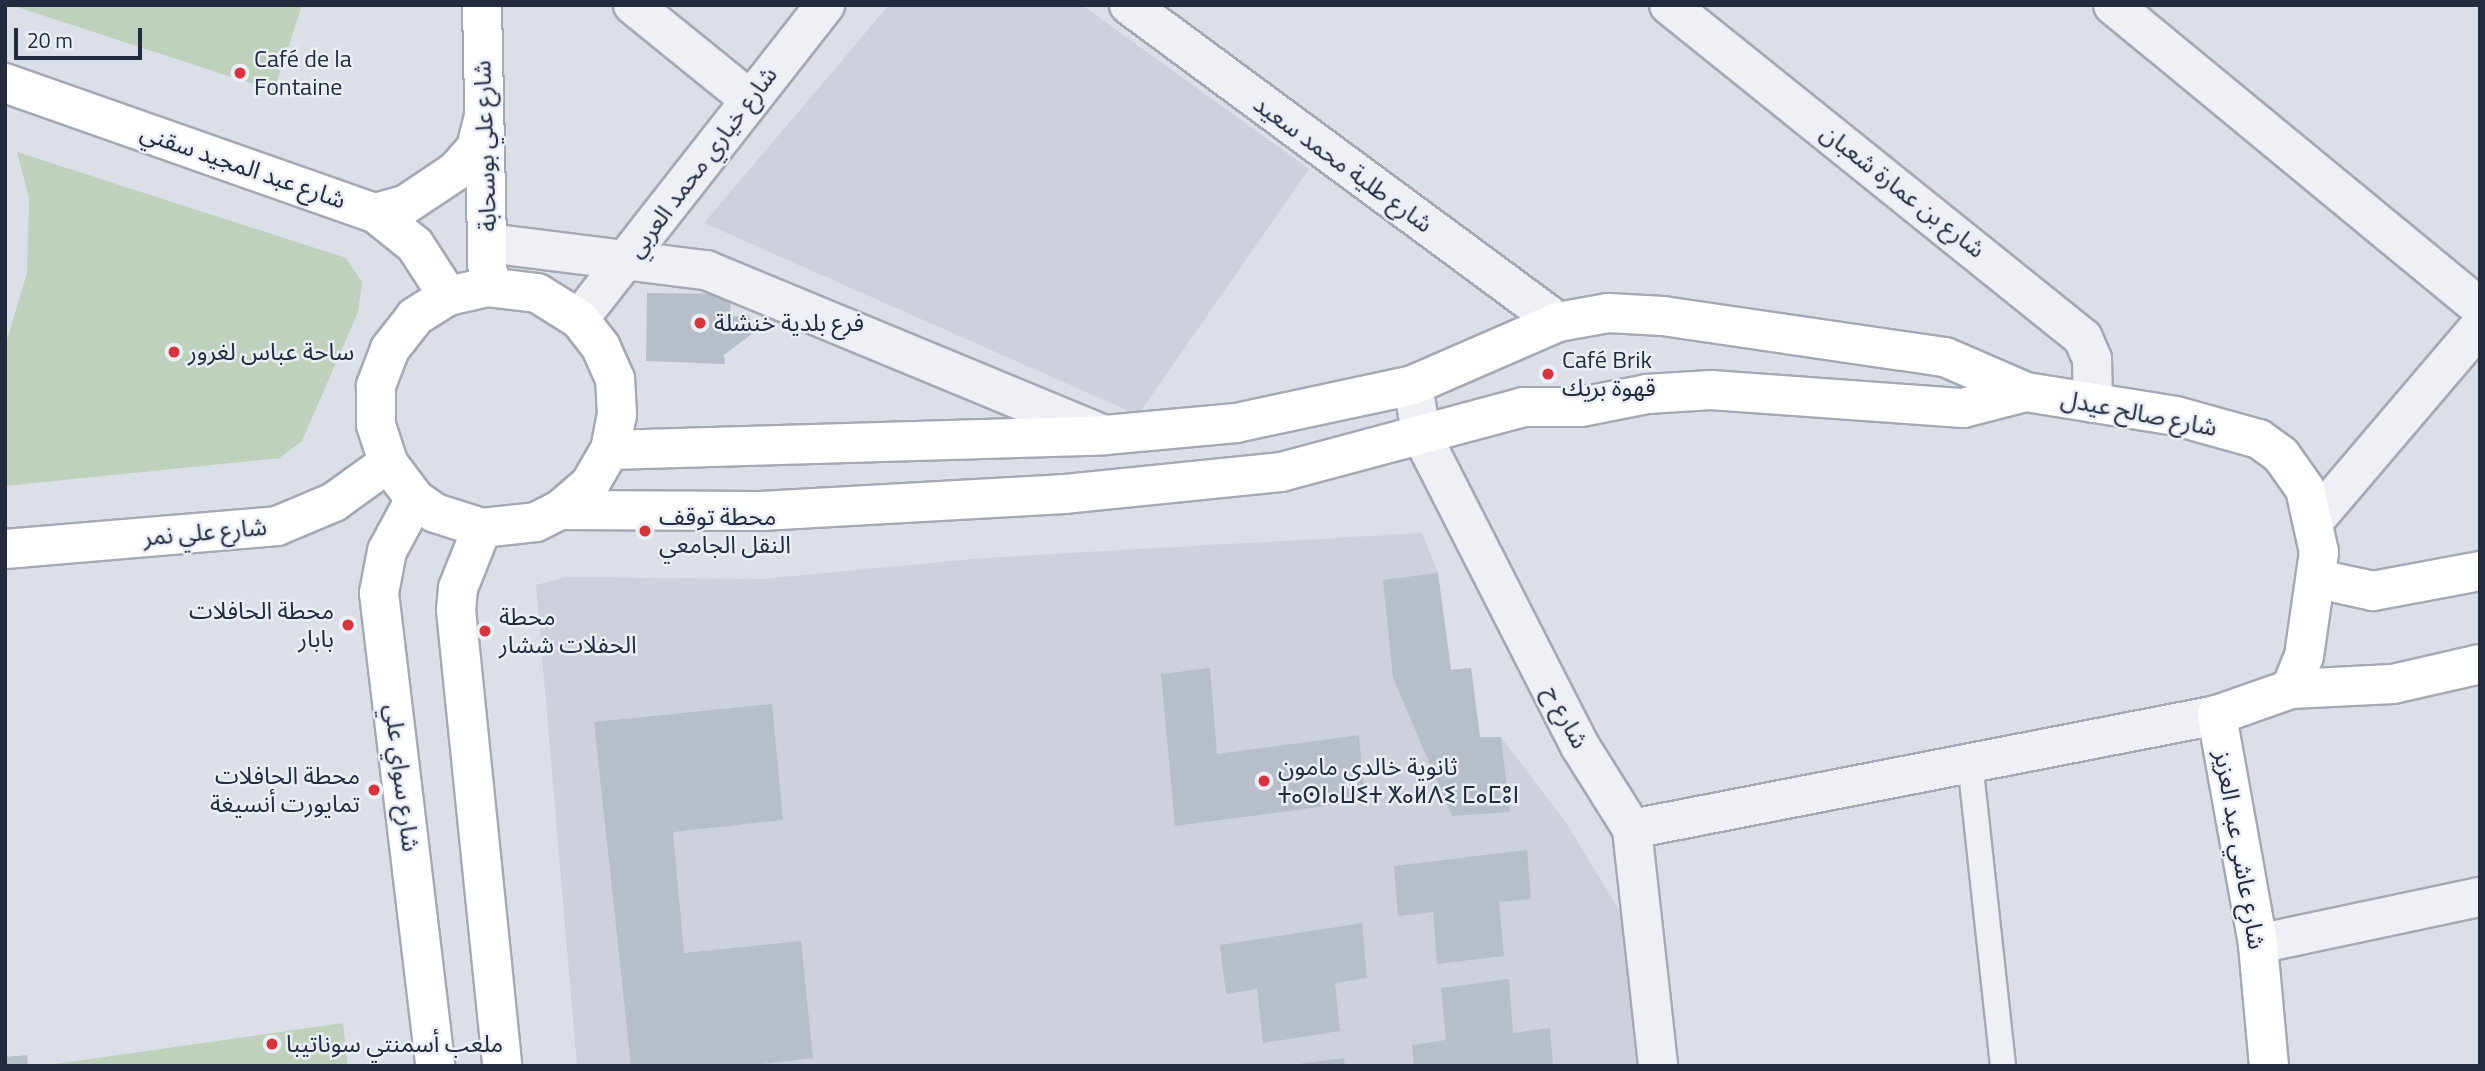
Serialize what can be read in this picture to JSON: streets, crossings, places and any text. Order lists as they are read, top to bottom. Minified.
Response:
{"streets":{"main road":["شارع علي بوسحابة","شارع عبد المجيد سقني","شارع صالح عيدل","شارع علي نمر","شارع سواي علي","شارع عاشي عبد العزيز"],"street":["شارع خياري محمد العربي","شارع طلية محمد سعيد","شارع بن عمارة شعبان","شارع ح"]},"crossings":[["شارع علي بوسحابة","شارع خياري محمد العربي"],["شارع علي بوسحابة","شارع عبد المجيد سقني"],["شارع علي بوسحابة","شارع علي نمر"],["شارع علي بوسحابة","شارع سواي علي"],["شارع خياري محمد العربي","شارع عبد المجيد سقني"],["شارع خياري محمد العربي","شارع علي نمر"],["شارع خياري محمد العربي","شارع سواي علي"],["شارع عبد المجيد سقني","شارع علي نمر"],["شارع عبد المجيد سقني","شارع سواي علي"],["شارع بن عمارة شعبان","شارع صالح عيدل"],["شارع صالح عيدل","شارع عاشي عبد العزيز"],["شارع علي نمر","شارع سواي علي"]],"places":["Café de la Fontaine","فرع بلدية خنشلة","ساحة عباس لغرور","Café Brik قهوة بريك","محطة توقف النقل الجامعي","محطة الحافلات بابار","محطة الحفلات ششار","ثانوية خالدي مامون ⵜⴰⵙⵏⴰⵡⵉⵜ ⵅⴰⵍⴷⵉ ⵎⴰⵎⵓⵏ","محطة الحافلات تمايورت أنسيغة","ملعب أسمنتي سوناتيبا"],"scale_bar":"20 m"}
